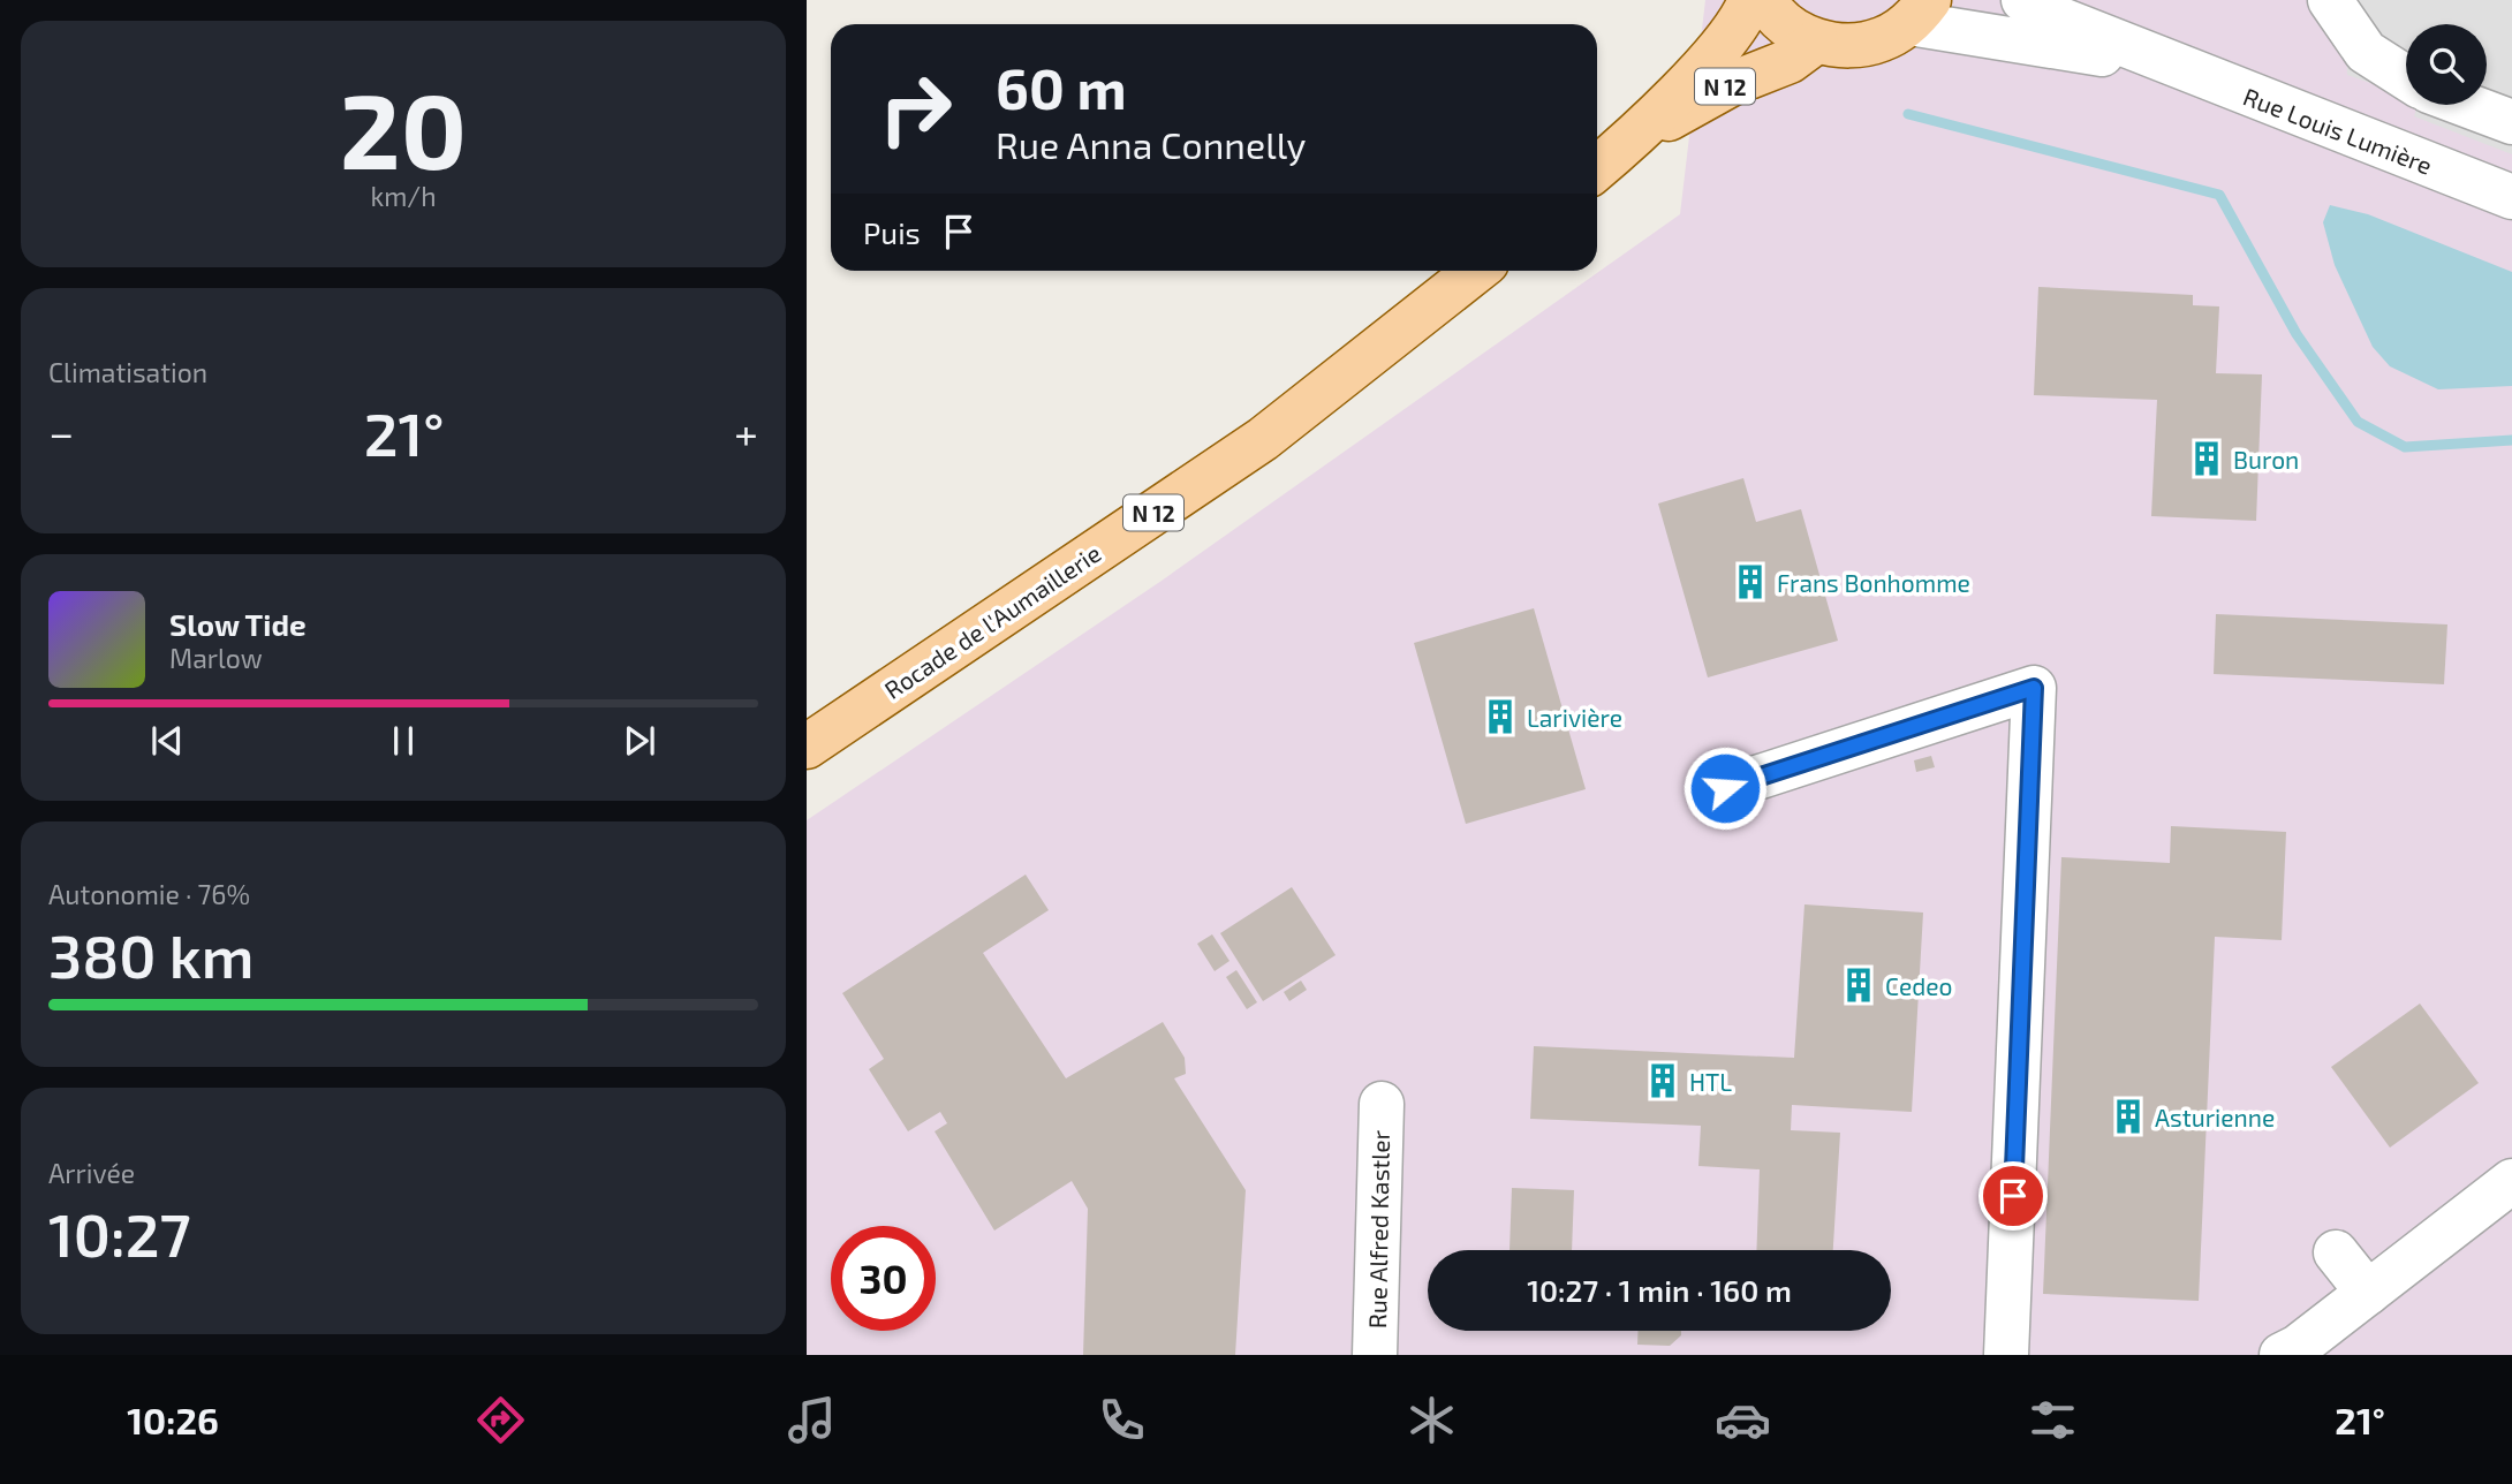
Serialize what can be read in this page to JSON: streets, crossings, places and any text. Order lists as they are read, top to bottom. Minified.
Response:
{"streets":{"main road":["N 12","Rocade de l'Aumaillerie"],"street":["Rue Louis Lumière","Rue Alfred Kastler"]},"places":{"building":["Buron","Frans Bonhomme","Larivière","Cedeo","HTL","Asturienne"]},"page":{"tile":[["20","km/h"],"Climatisation",["Autonomie · 76%","380 km"],["Arrivée","10:27"]],"turn":["60 m","Rue Anna Connelly"],"then":"Puis","heat":["−","21°","+"],"song":["Slow Tide","Marlow"],"limit":"30","trip":"10:27 · 1 min · 160 m","tabs":["10:26","21°"]}}
